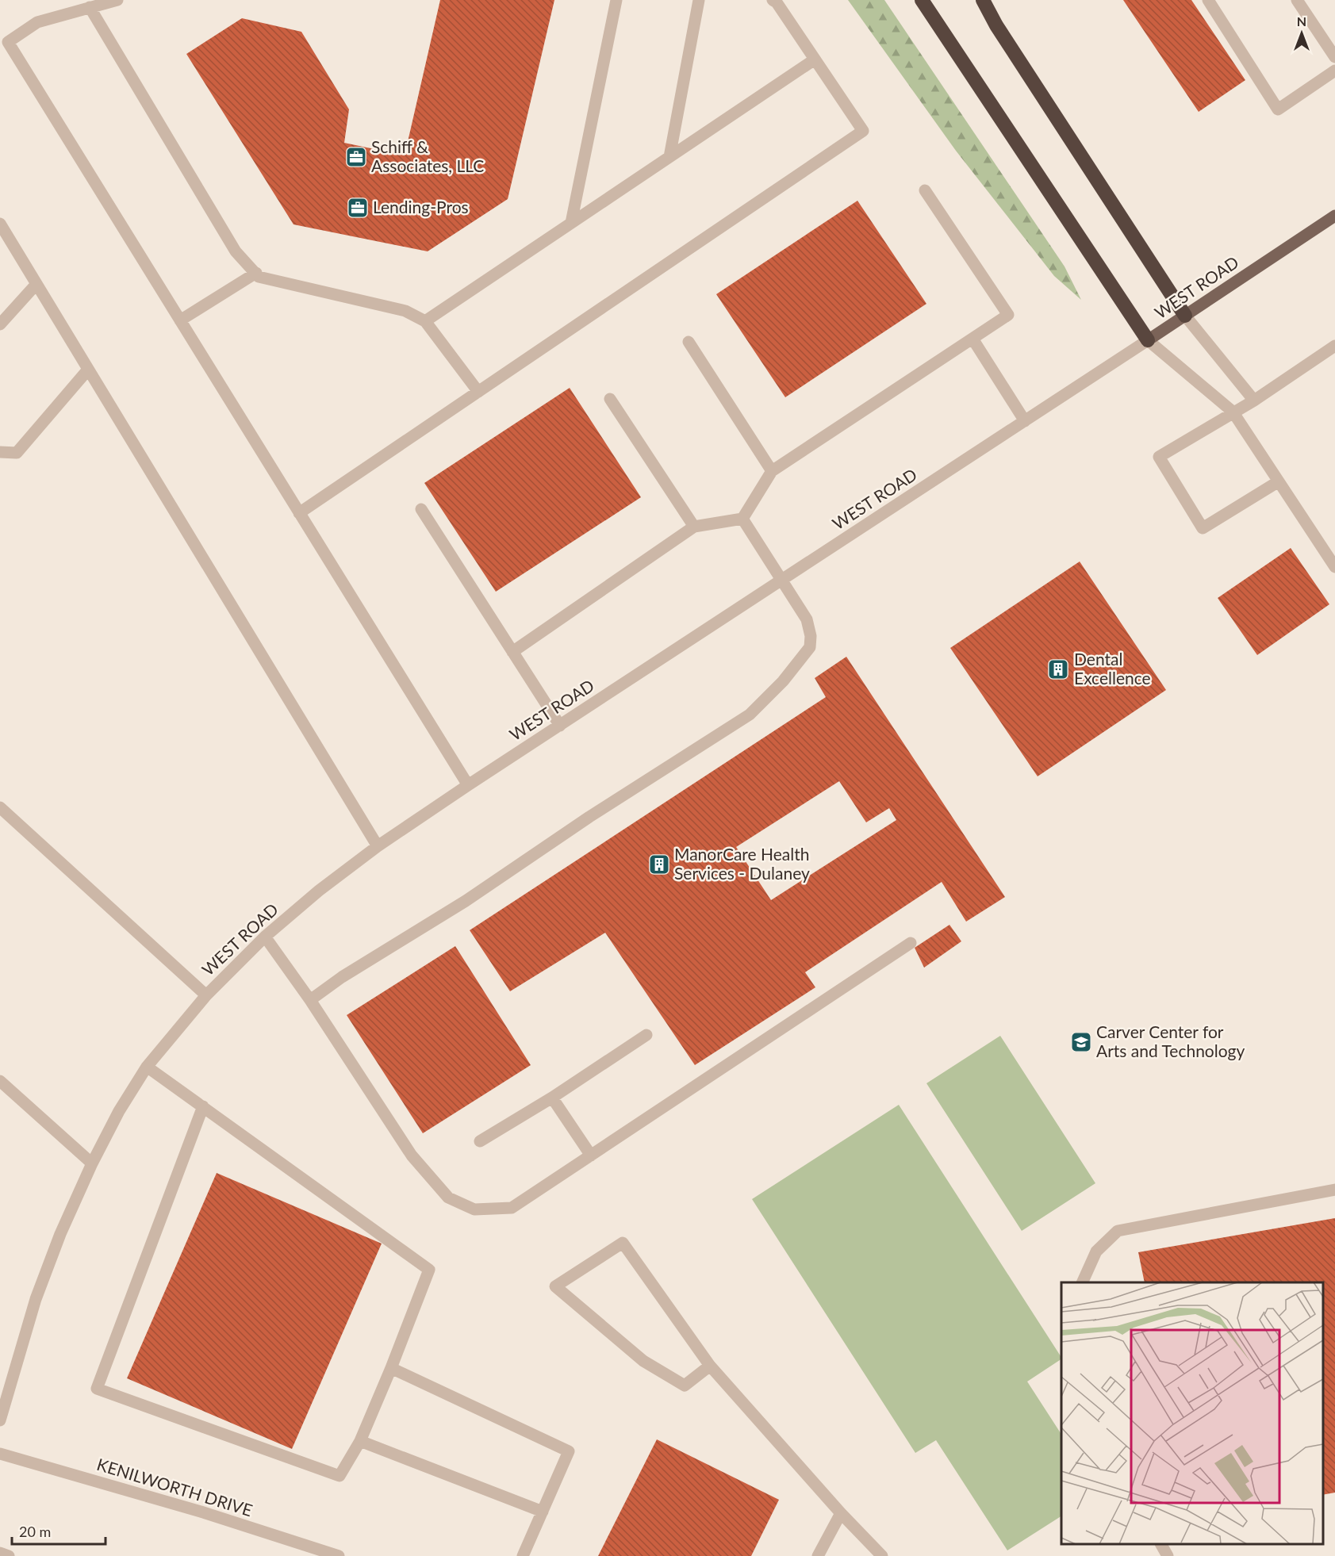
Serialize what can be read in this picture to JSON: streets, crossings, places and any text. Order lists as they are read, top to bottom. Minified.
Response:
{"streets":{"main road":["WEST ROAD"],"street":["KENILWORTH DRIVE"]},"places":{"office":["Schiff & Associates, LLC","Lending-Pros"],"building":["Dental Excellence","ManorCare Health Services - Dulaney"],"school or university":["Carver Center for Arts and Technology"]},"scale_bar":"20 m","north":"top"}
